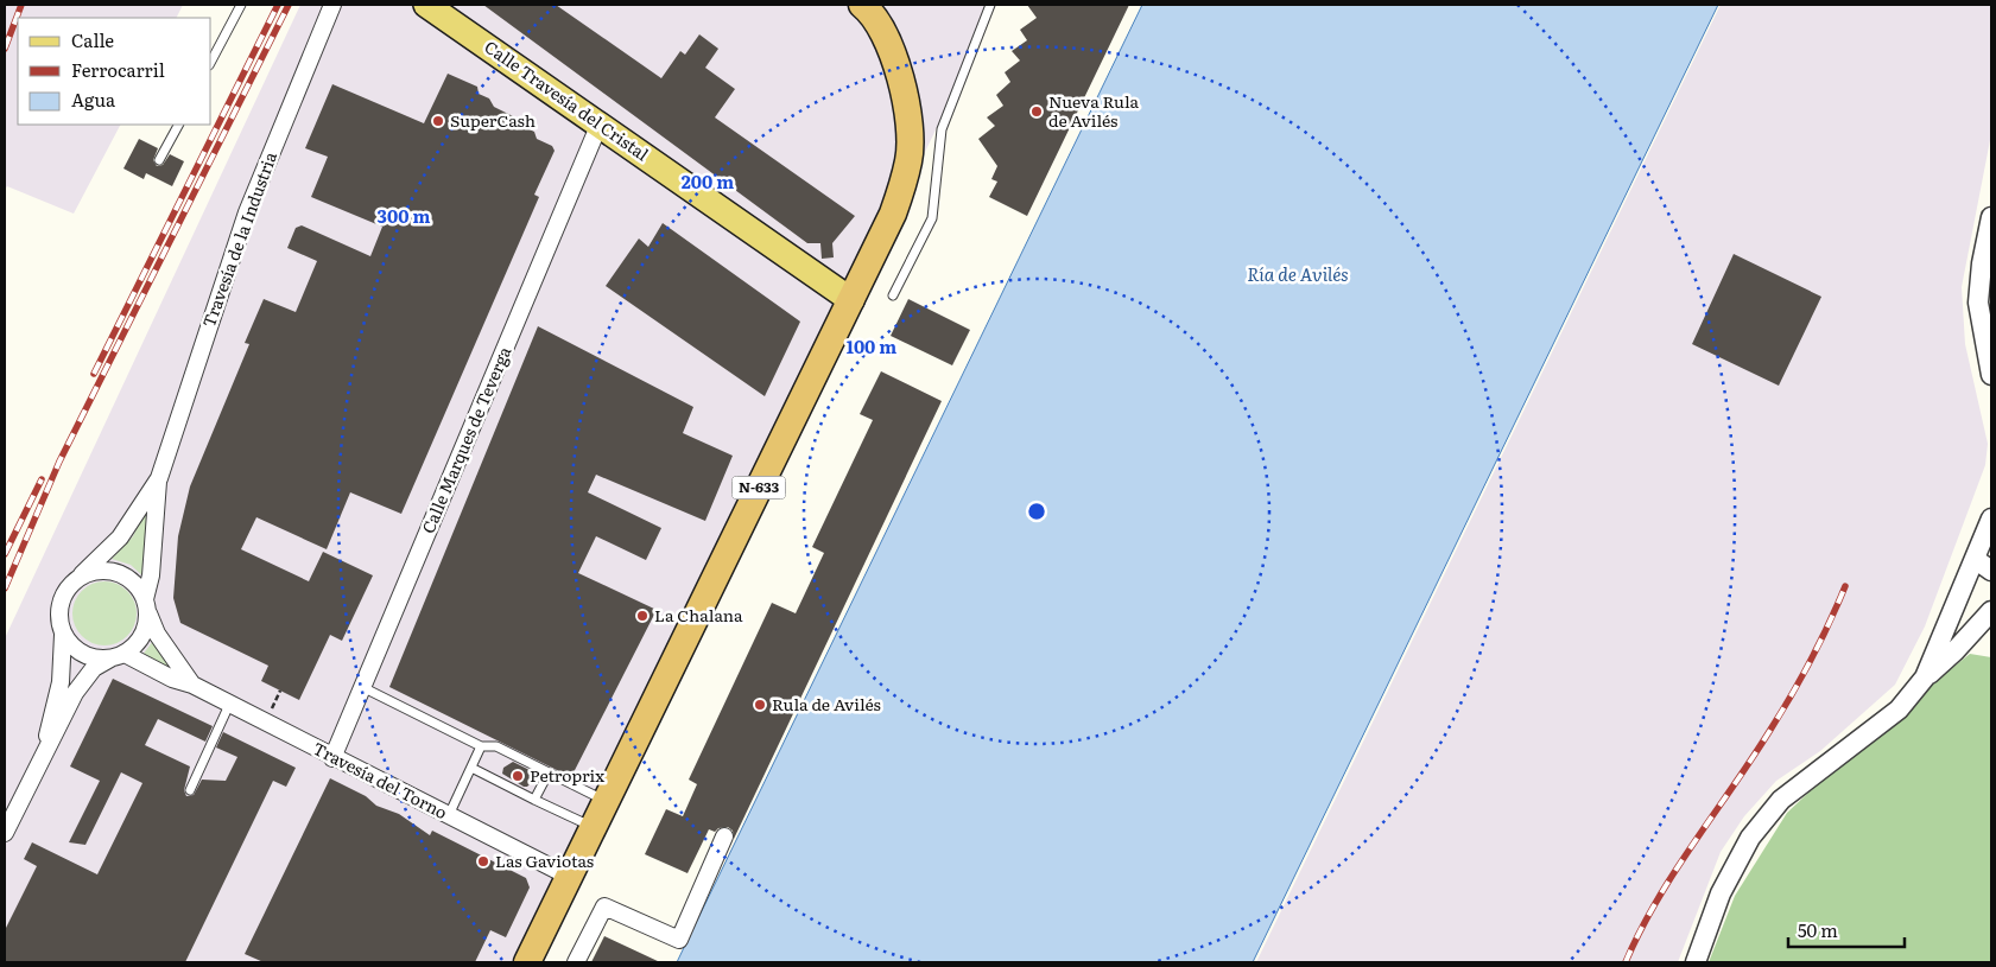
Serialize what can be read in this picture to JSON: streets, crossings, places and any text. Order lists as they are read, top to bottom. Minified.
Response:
{"streets":{"highway":["N-633"],"main road":["Calle Travesía del Cristal"],"street":["Travesía de la Industria","Calle Marques de Teverga","Travesía del Torno"]},"crossings":[["Calle Travesía del Cristal","Calle Marques de Teverga"],["Calle Travesía del Cristal","N-633"],["Travesía de la Industria","Travesía del Torno"],["Calle Marques de Teverga","Travesía del Torno"],["N-633","Travesía del Torno"]],"water":["Ría de Avilés"],"places":["Nueva Rula de Avilés","SuperCash","La Chalana","Rula de Avilés","Petroprix","Las Gaviotas"],"legend":["Calle","Ferrocarril","Agua"],"scale_bar":"50 m","rings":["200 m","300 m","100 m"]}
